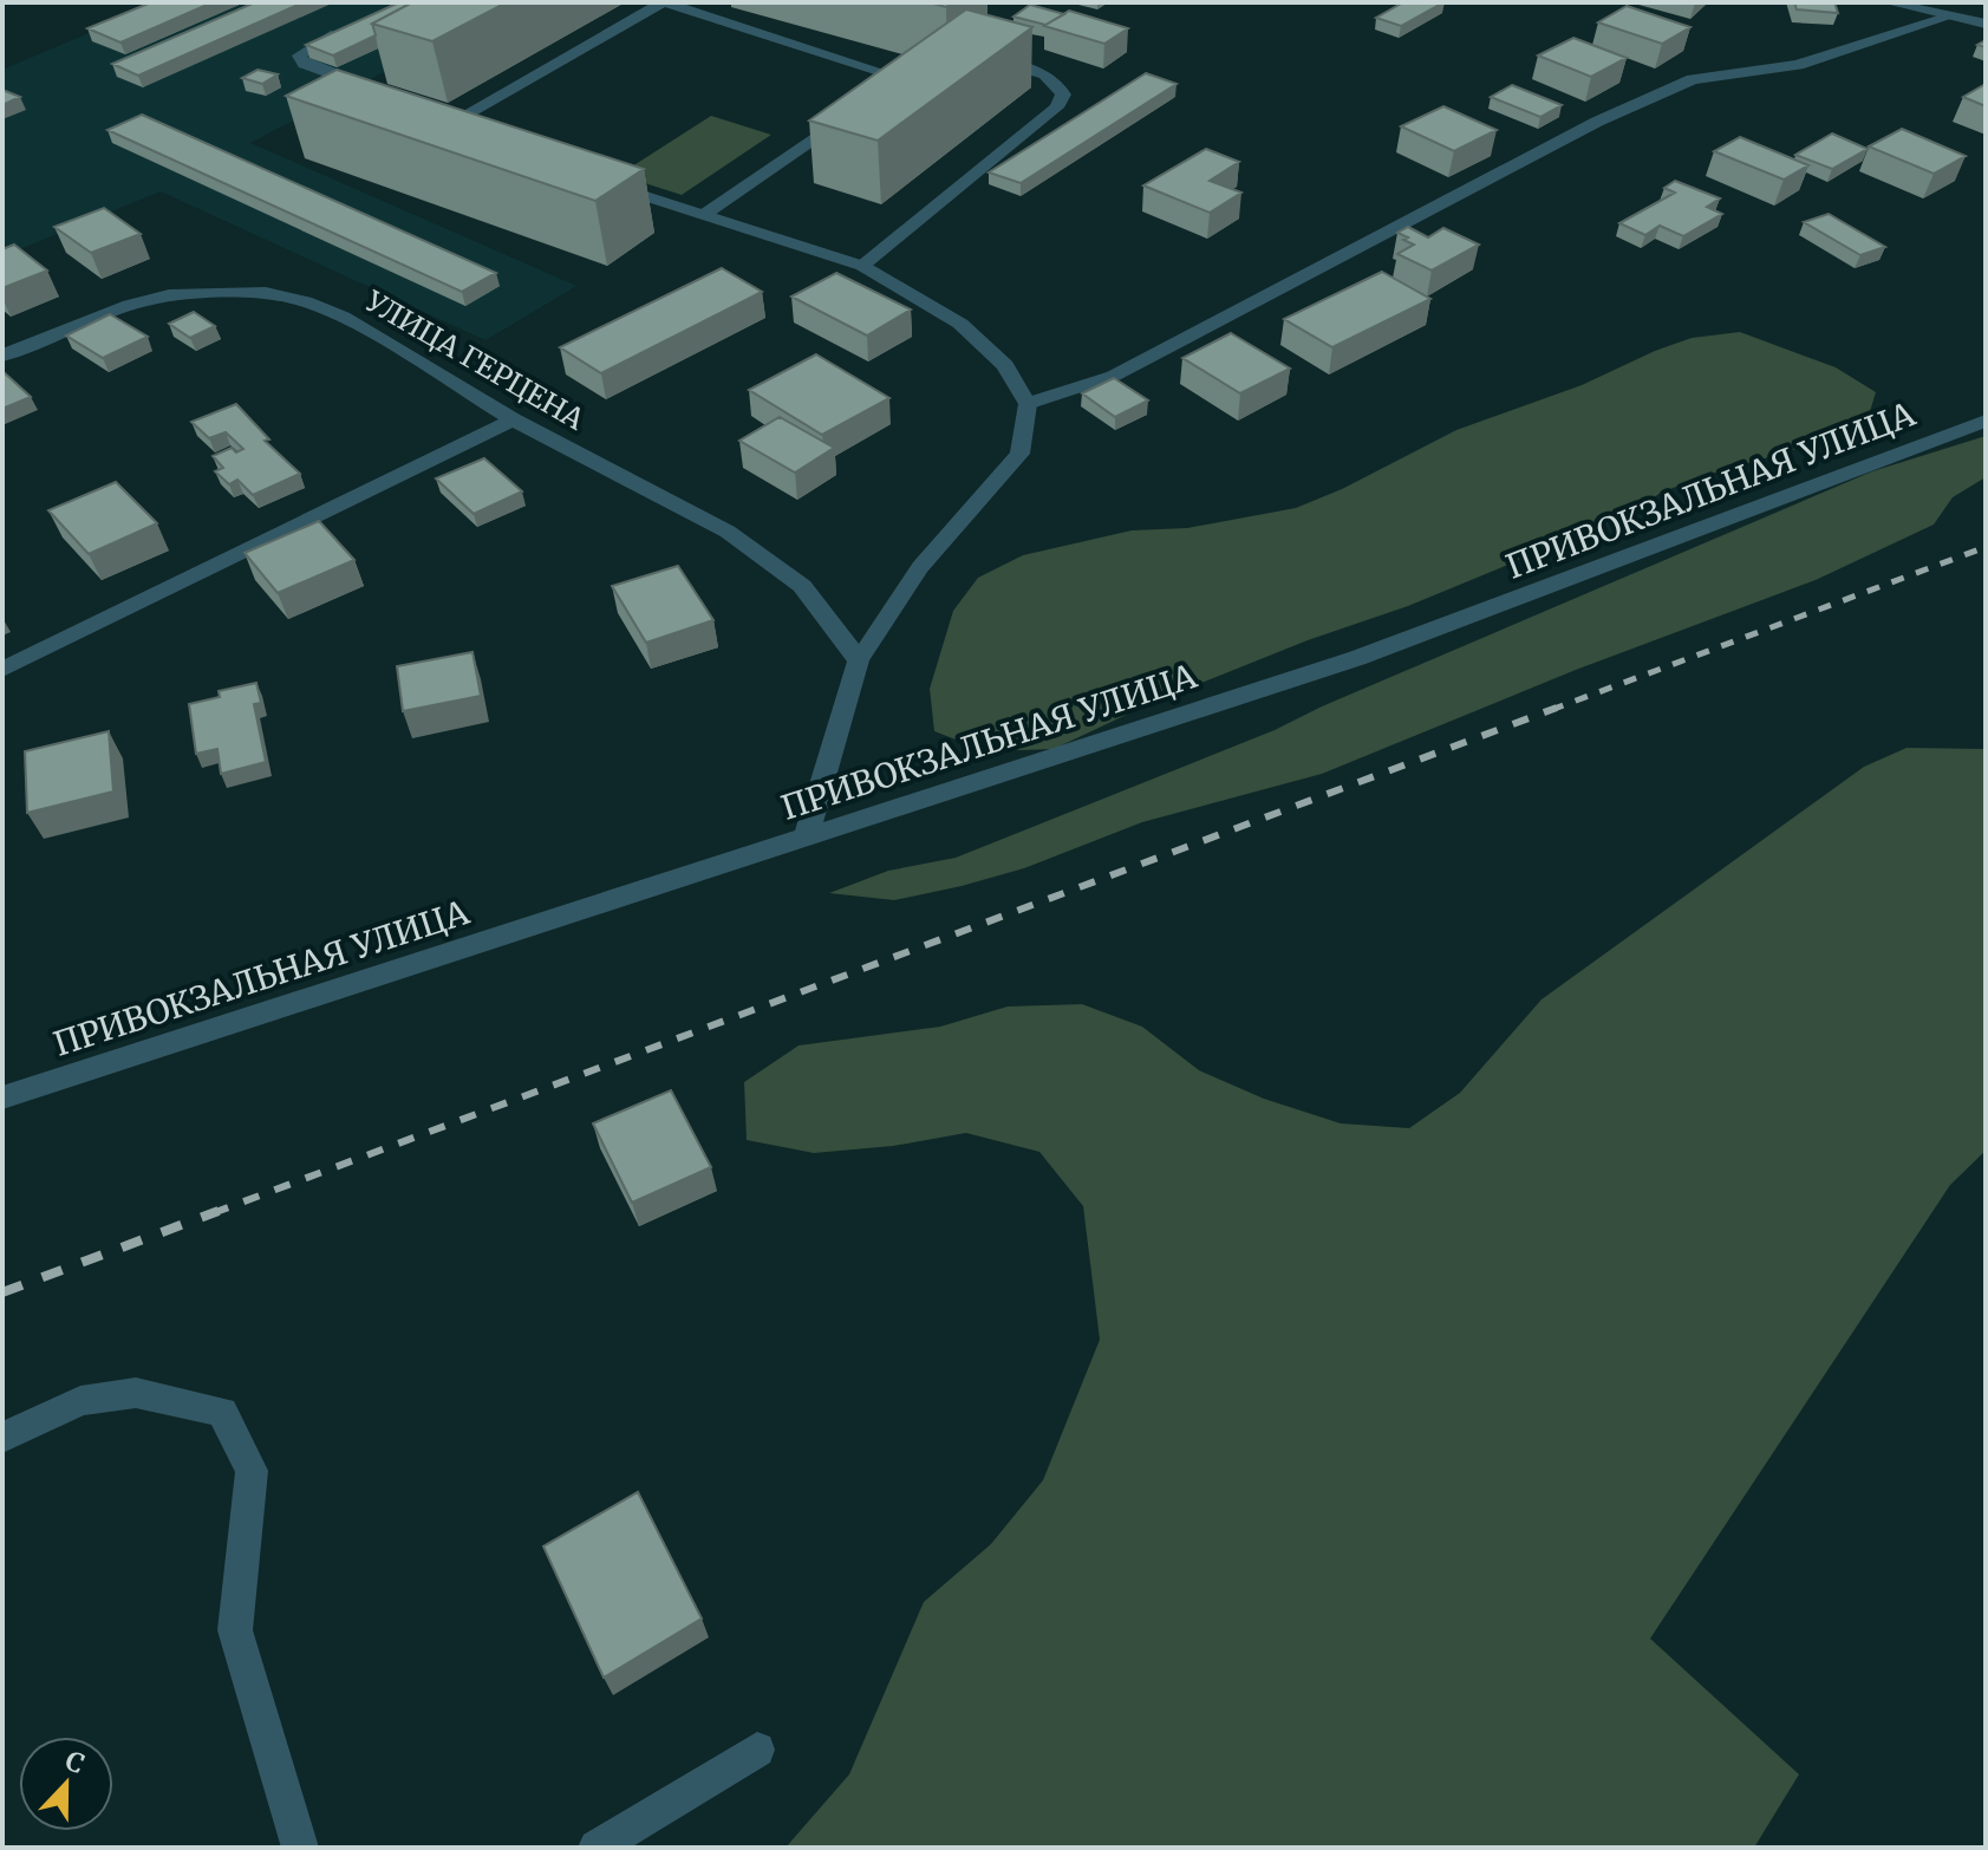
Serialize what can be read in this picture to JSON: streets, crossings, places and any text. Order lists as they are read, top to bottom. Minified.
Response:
{"streets":{"street":["УЛИЦА ГЕРЦЕНА","ПРИВОКЗАЛЬНАЯ УЛИЦА"]},"north":"top"}
